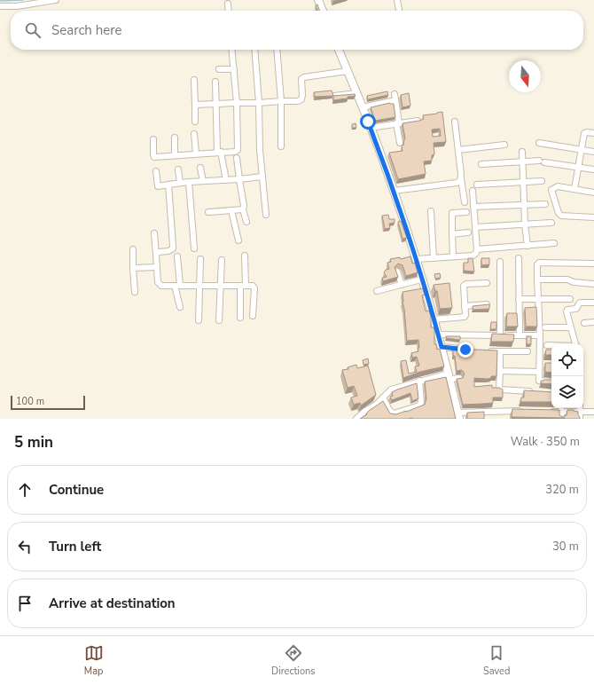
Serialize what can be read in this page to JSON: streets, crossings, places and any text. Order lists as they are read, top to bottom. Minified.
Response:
{"scale_bar":"100 m","north":"bottom","page":{"search":"Search here","scale":"100 m","heading":["5 min","Walk · 350 m"],"list":[["Continue","320 m"],["Turn left","30 m"],"Arrive at destination"],"nav":["Map","Directions","Saved"]}}
